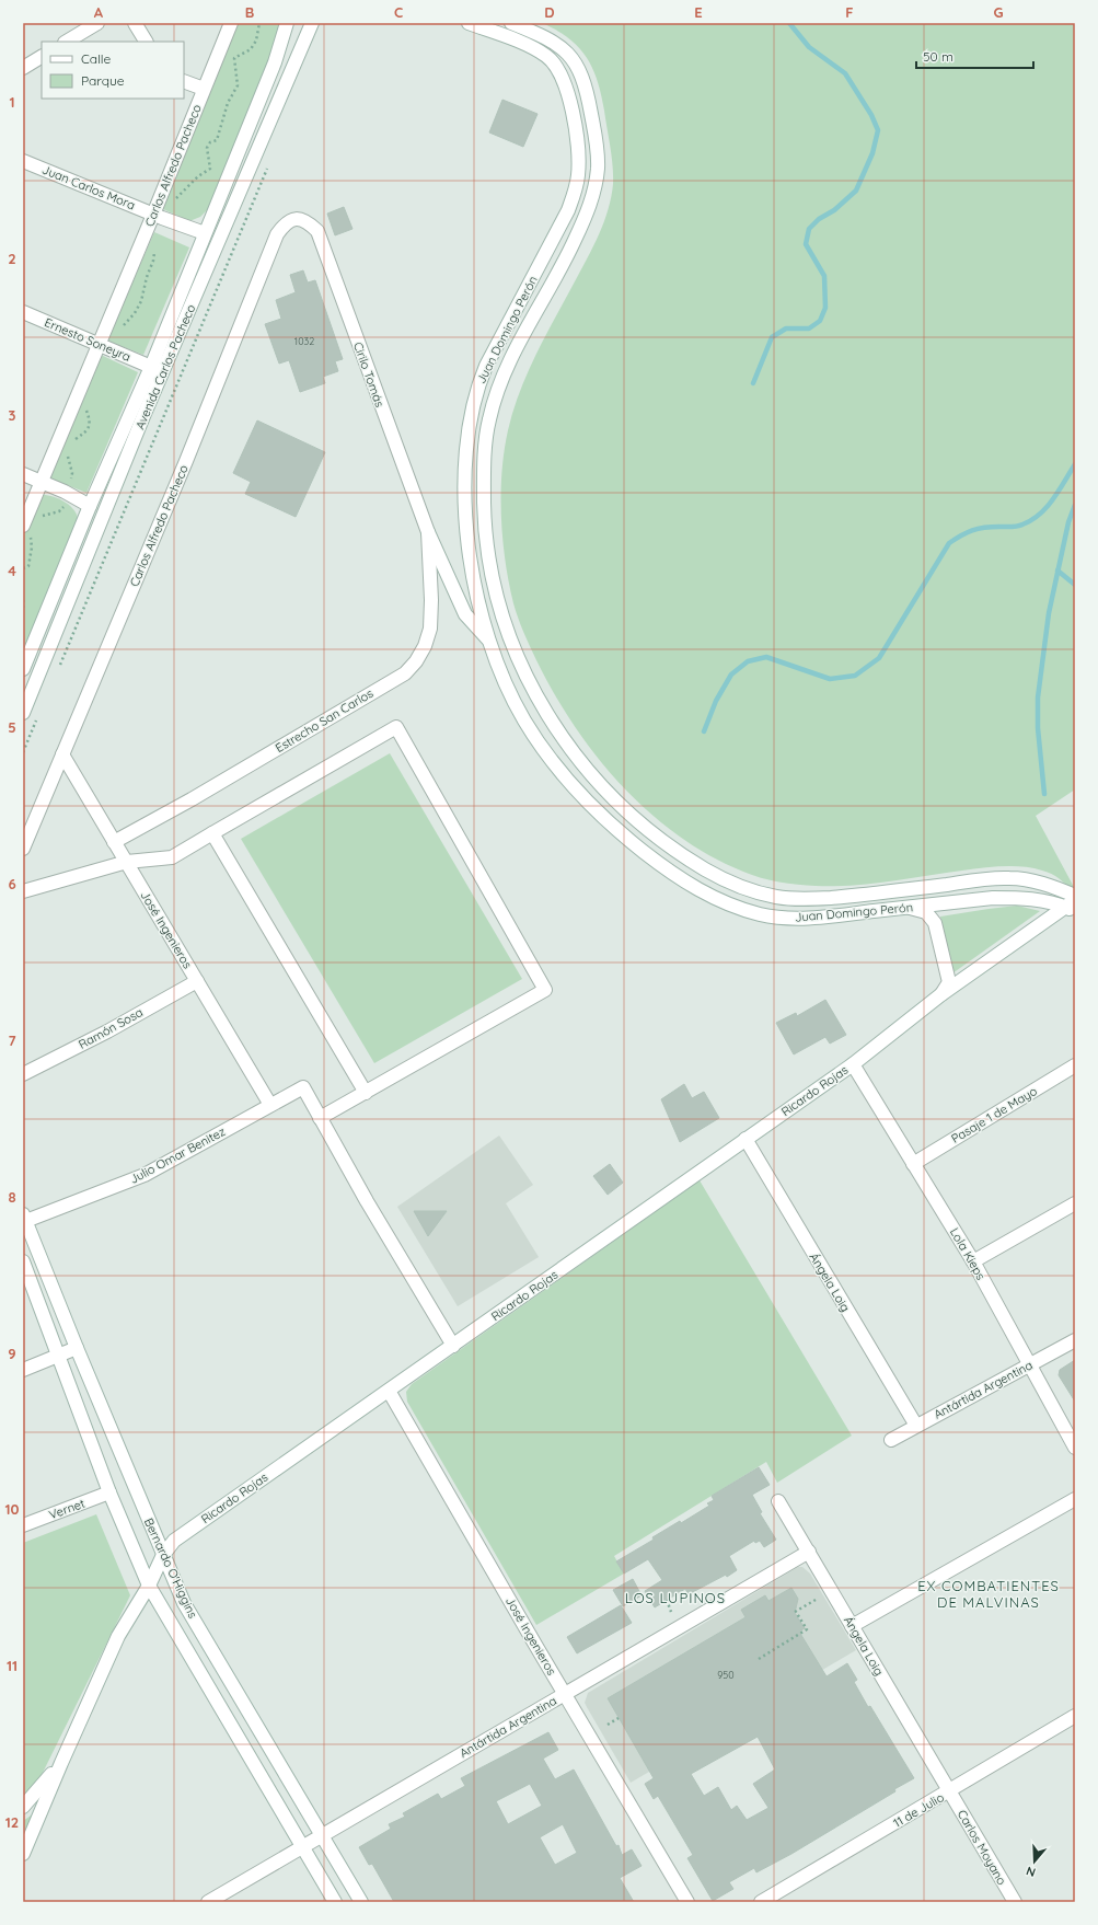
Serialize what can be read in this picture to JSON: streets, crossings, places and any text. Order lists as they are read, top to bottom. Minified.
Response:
{"streets":{"street":["Carlos Alfredo Pacheco","Juan Carlos Mora","Juan Domingo Perón","Ernesto Soneyra","Avenida Carlos Pacheco","Cirilo Tomás","Estrecho San Carlos","José Ingenieros","Ramón Sosa","Ricardo Rojas","Pasaje 1 de Mayo","Julio Omar Benitez","Lola Kieps","Ángela Loig","Antártida Argentina","Vernet","Bernardo O'Higgins","11 de Julio","Carlos Moyano"]},"crossings":[["Carlos Alfredo Pacheco","Juan Carlos Mora"],["Carlos Alfredo Pacheco","Ernesto Soneyra"],["Carlos Alfredo Pacheco","Cirilo Tomás"],["Carlos Alfredo Pacheco","José Ingenieros"],["Juan Carlos Mora","Avenida Carlos Pacheco"],["Juan Domingo Perón","Ricardo Rojas"],["Ernesto Soneyra","Avenida Carlos Pacheco"],["Cirilo Tomás","Estrecho San Carlos"],["Estrecho San Carlos","José Ingenieros"],["José Ingenieros","Ramón Sosa"],["José Ingenieros","Ricardo Rojas"],["José Ingenieros","Julio Omar Benitez"],["José Ingenieros","Antártida Argentina"],["Ricardo Rojas","Lola Kieps"],["Ricardo Rojas","Ángela Loig"],["Ricardo Rojas","Bernardo O'Higgins"],["Pasaje 1 de Mayo","Lola Kieps"],["Julio Omar Benitez","Bernardo O'Higgins"],["Lola Kieps","Antártida Argentina"],["Ángela Loig","Antártida Argentina"],["Ángela Loig","11 de Julio"],["Ángela Loig","Carlos Moyano"],["Antártida Argentina","Bernardo O'Higgins"],["Vernet","Bernardo O'Higgins"],["11 de Julio","Carlos Moyano"]],"districts":["EX COMBATIENTES DE MALVINAS","LOS LUPINOS"],"house_numbers":["1032","950"],"legend":["Calle","Parque"],"scale_bar":"50 m","north":"bottom","grid":{"columns":["A","B","C","D","E","F","G"],"rows":["1","2","3","4","5","6","7","8","9","10","11","12"]}}
